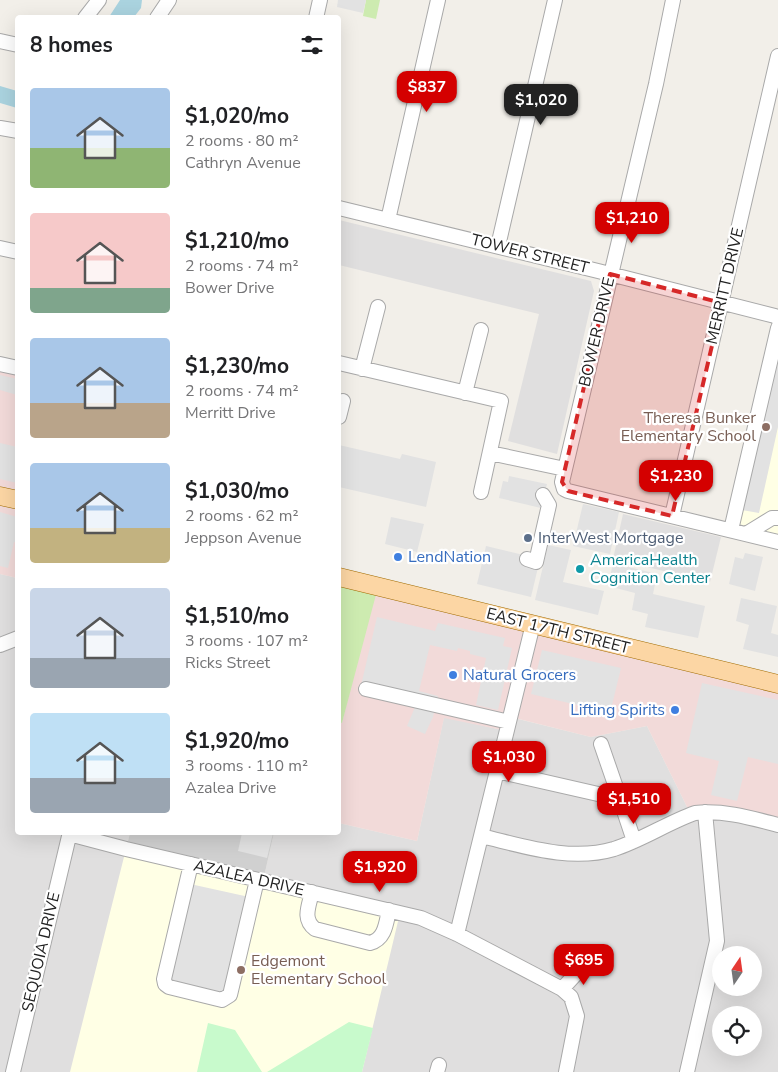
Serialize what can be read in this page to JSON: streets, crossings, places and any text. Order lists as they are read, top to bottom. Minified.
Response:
{"streets":{"main road":["EAST 17TH STREET"],"street":["TOWER STREET","MERRITT DRIVE","BOWER DRIVE","AZALEA DRIVE","SEQUOIA DRIVE"]},"crossings":[["TOWER STREET","MERRITT DRIVE"],["TOWER STREET","BOWER DRIVE"],["MERRITT DRIVE","BOWER DRIVE"]],"places":["Theresa Bunker Elementary School","InterWest Mortgage","LendNation","AmericaHealth Cognition Center","Natural Grocers","Lifting Spirits","Edgemont Elementary School"],"north":"top","page":{"heading":"8 homes","price":["$837","$1,020","$1,210","$1,230","$1,030","$1,510","$1,920","$695"],"list":[{"name":"$1,020/mo","note":"2 rooms · 80 m² · Cathryn Avenue"},{"name":"$1,210/mo","note":"2 rooms · 74 m² · Bower Drive"},{"name":"$1,230/mo","note":"2 rooms · 74 m² · Merritt Drive"},{"name":"$1,030/mo","note":"2 rooms · 62 m² · Jeppson Avenue"},{"name":"$1,510/mo","note":"3 rooms · 107 m² · Ricks Street"},{"name":"$1,920/mo","note":"3 rooms · 110 m² · Azalea Drive"}]}}
